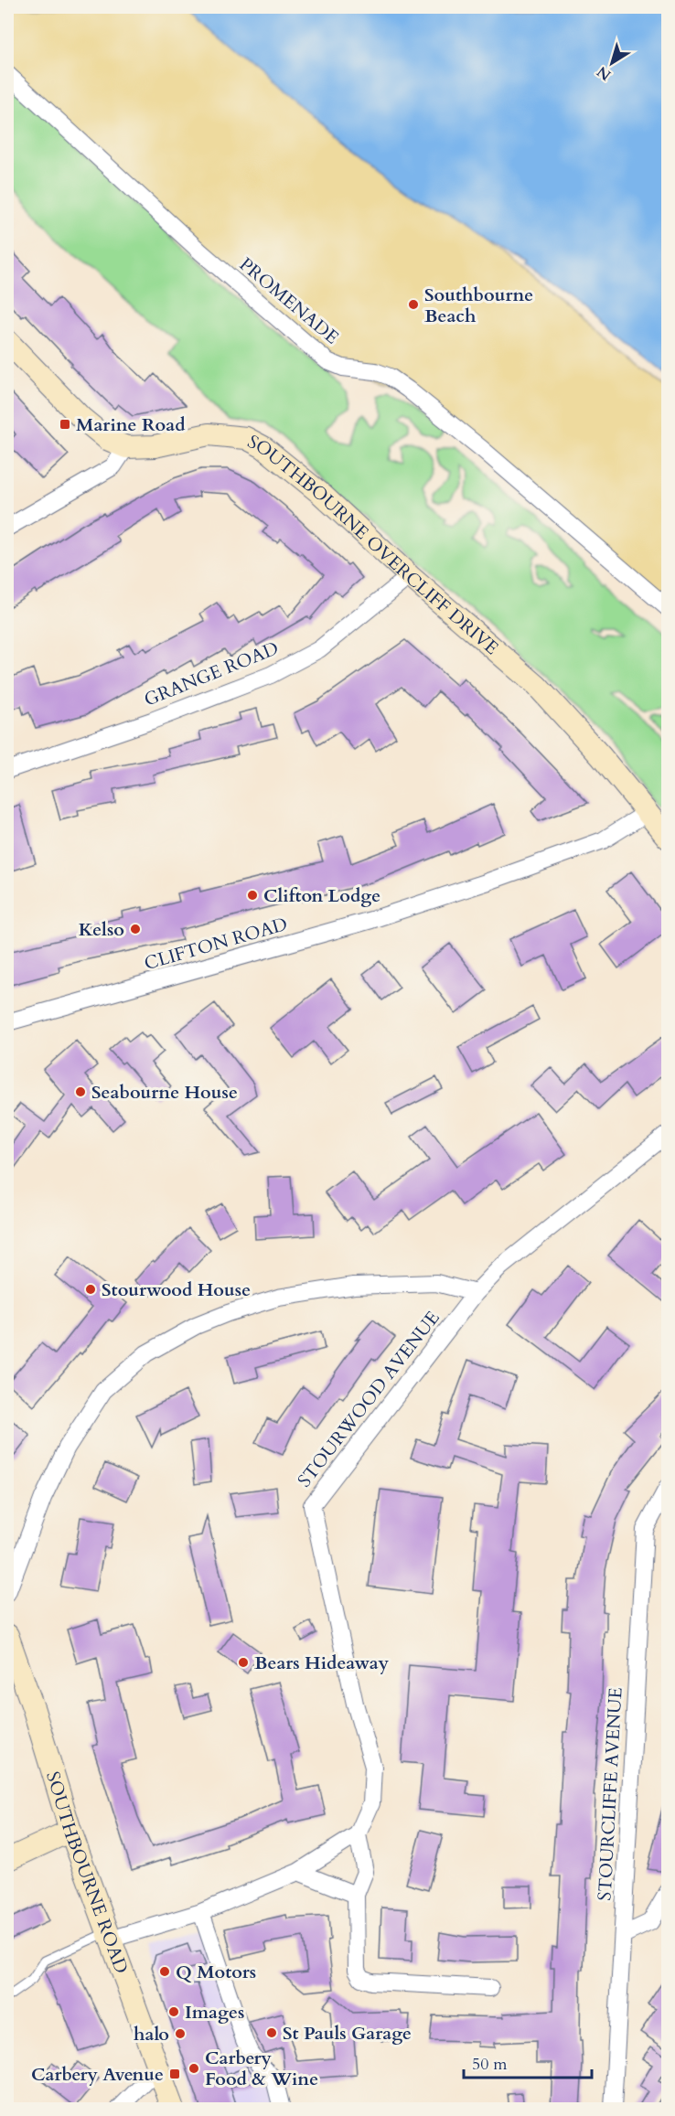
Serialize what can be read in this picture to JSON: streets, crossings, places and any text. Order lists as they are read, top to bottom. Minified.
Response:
{"streets":{"street":["PROMENADE","SOUTHBOURNE OVERCLIFF DRIVE","GRANGE ROAD","CLIFTON ROAD","STOURWOOD AVENUE","STOURCLIFFE AVENUE","SOUTHBOURNE ROAD"]},"crossings":[["SOUTHBOURNE OVERCLIFF DRIVE","GRANGE ROAD"],["SOUTHBOURNE OVERCLIFF DRIVE","CLIFTON ROAD"]],"places":{"other":["Southbourne Beach","Clifton Lodge","Kelso","Seabourne House","Stourwood House","Bears Hideaway","Q Motors","Images","St Pauls Garage","halo","Carbery Food & Wine"],"transit":["Marine Road","Carbery Avenue"]},"scale_bar":"50 m","north":"bottom left"}
